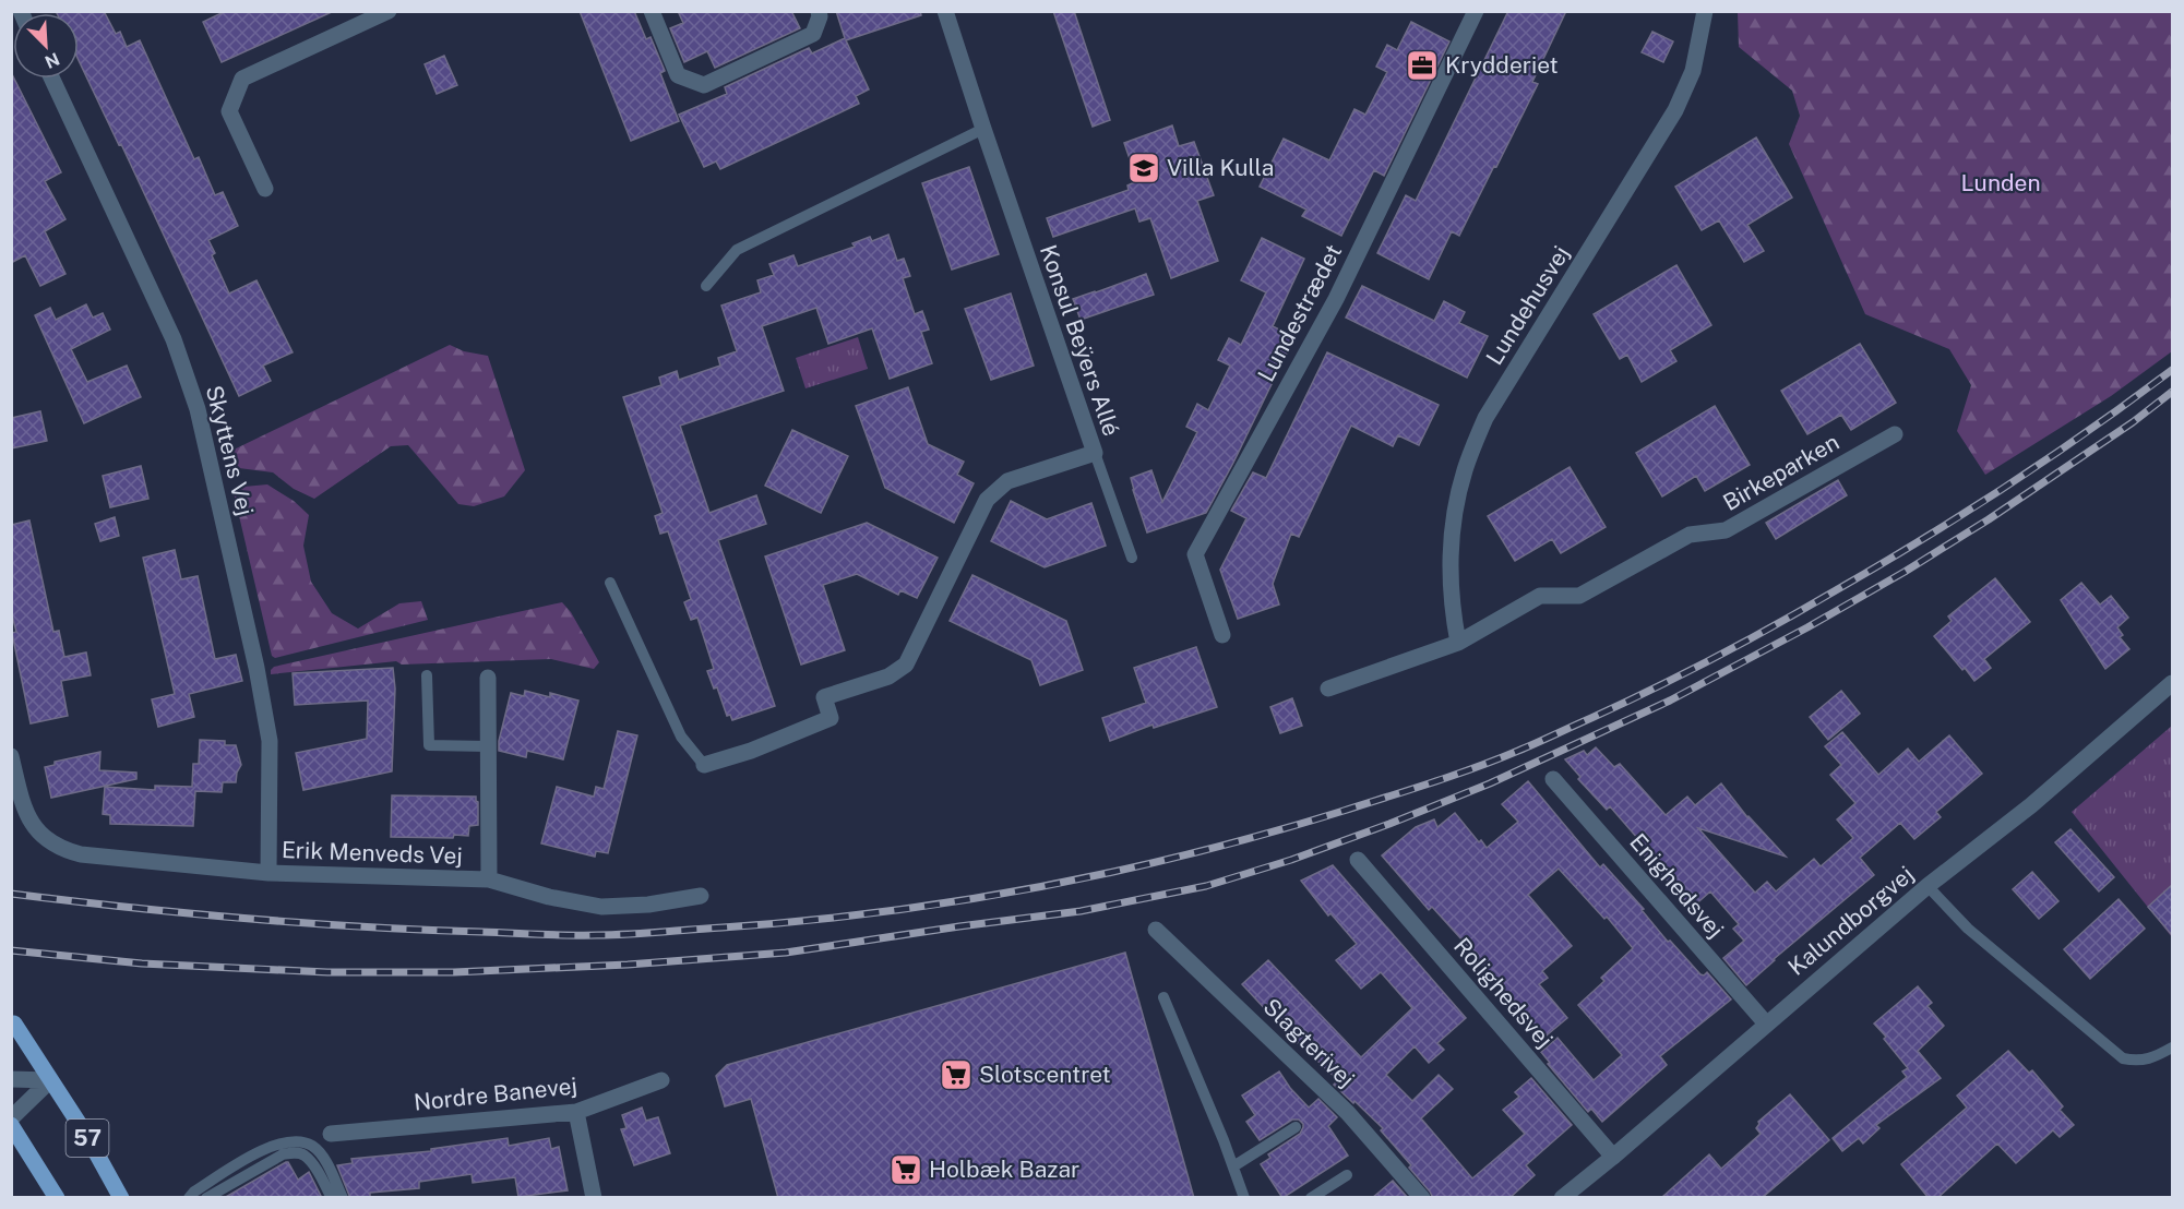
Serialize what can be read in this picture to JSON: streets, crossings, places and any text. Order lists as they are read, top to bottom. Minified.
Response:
{"streets":{"main road":["57"],"street":["Lundehusvej","Lundestrædet","Konsul Beÿers Allé","Skyttens Vej","Birkeparken","Erik Menveds Vej","Enighedsvej","Kalundborgvej","Rolighedsvej","Slagterivej","Nordre Banevej"]},"crossings":[["Lundehusvej","Birkeparken"],["Skyttens Vej","Erik Menveds Vej"],["Enighedsvej","Kalundborgvej"],["Kalundborgvej","Rolighedsvej"]],"parks":["Lunden"],"places":{"office":["Krydderiet"],"school or university":["Villa Kulla"],"supermarket":["Slotscentret","Holbæk Bazar"]},"north":"bottom right"}
